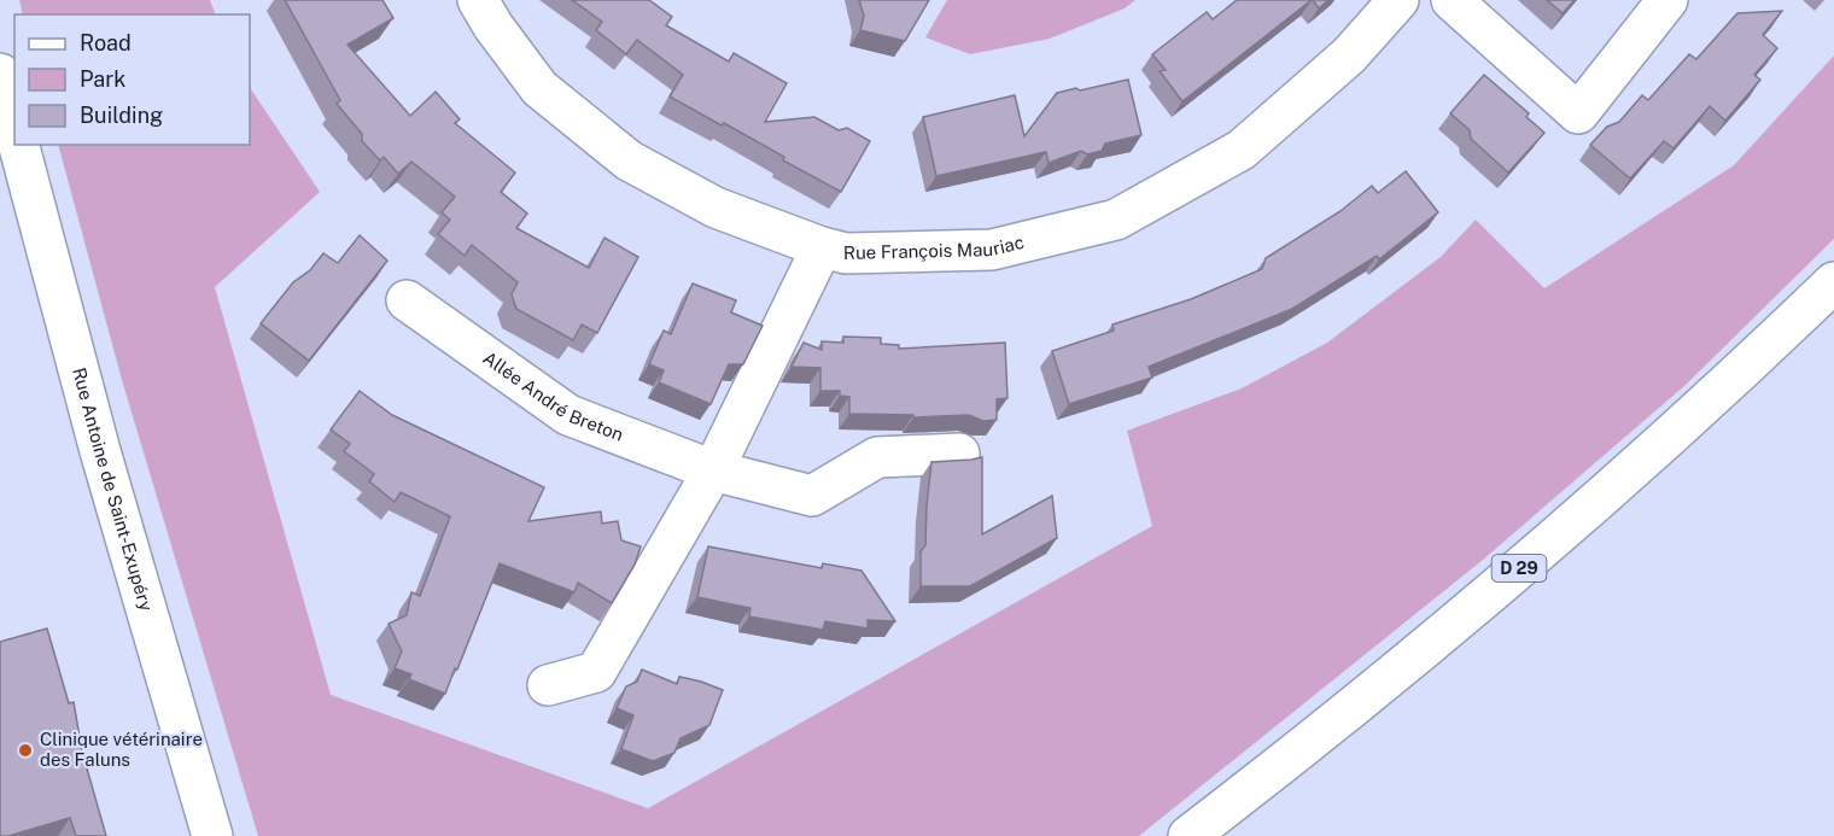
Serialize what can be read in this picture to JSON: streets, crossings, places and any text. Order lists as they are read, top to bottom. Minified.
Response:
{"streets":{"street":["Rue François Mauriac","Allée André Breton","Rue Antoine de Saint-Exupéry","D 29"]},"places":["Clinique vétérinaire des Faluns"],"legend":["Road","Park","Building"]}
